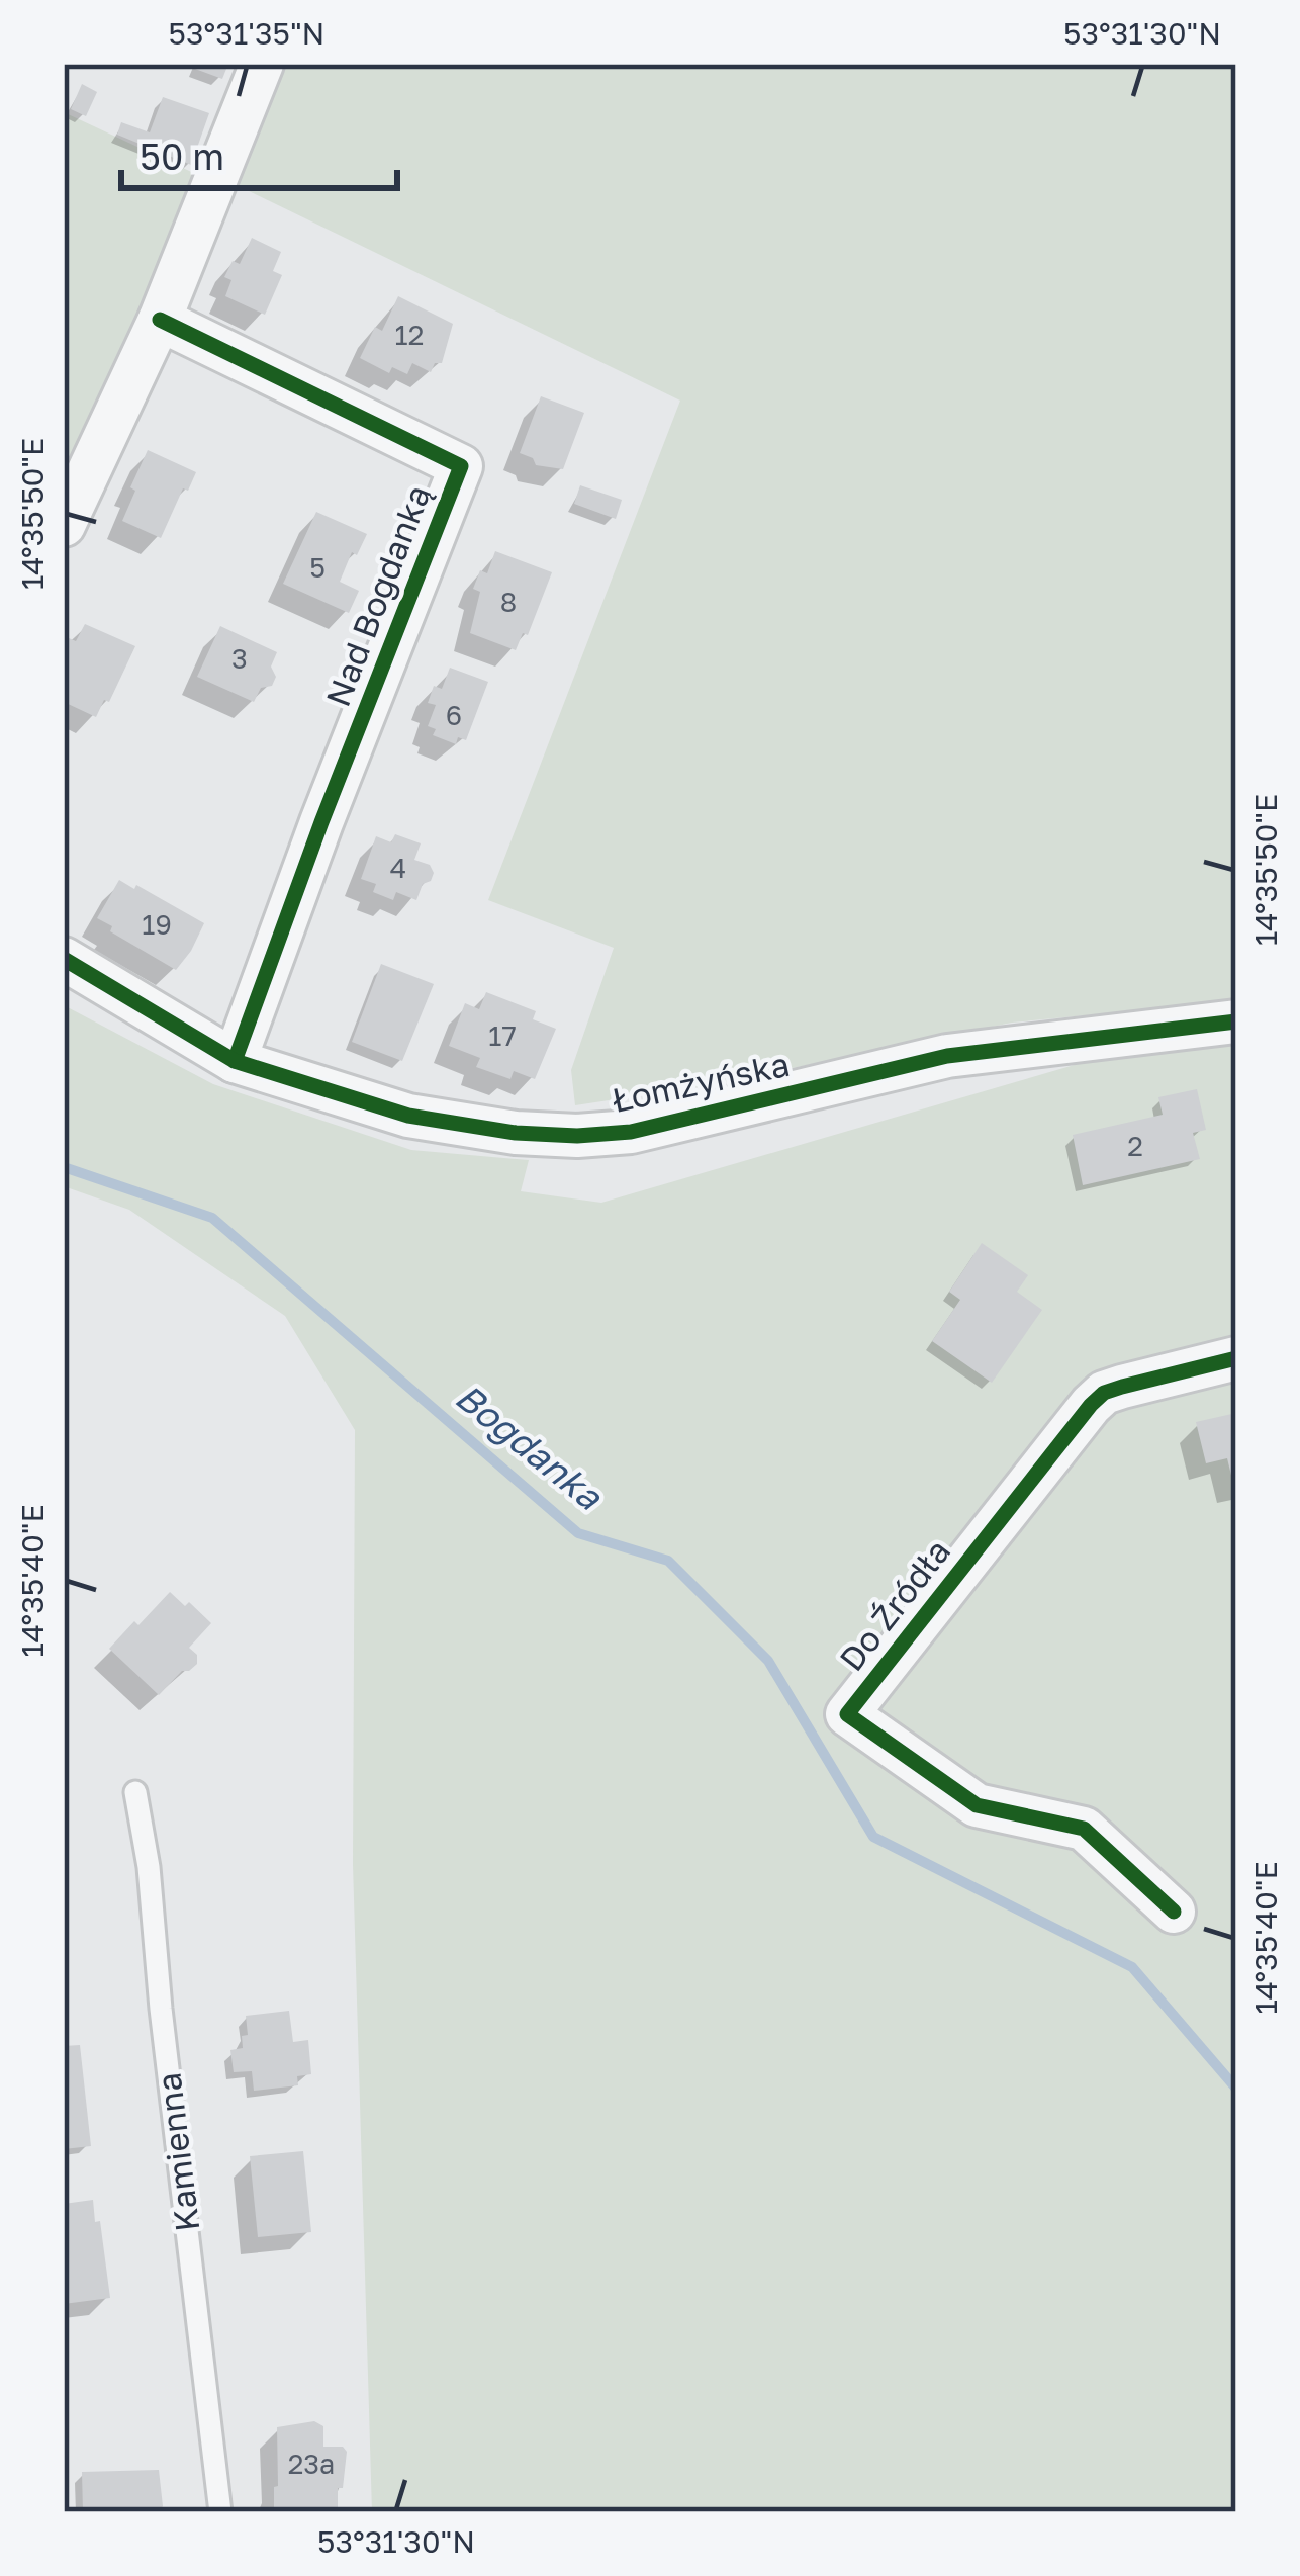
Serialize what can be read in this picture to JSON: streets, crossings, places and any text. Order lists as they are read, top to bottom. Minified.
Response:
{"streets":{"street":["Nad Bogdanką","Łomżyńska","Do Źródła"],"lane":["Kamienna"]},"crossings":[["Nad Bogdanką","Łomżyńska"]],"water":["Bogdanka"],"house_numbers":["12","5","8","3","6","4","19","17","2","23a"],"scale_bar":"50 m","coordinates":["53°31'35\"N","53°31'30\"N","14°35'50\"E","14°35'40\"E"]}
